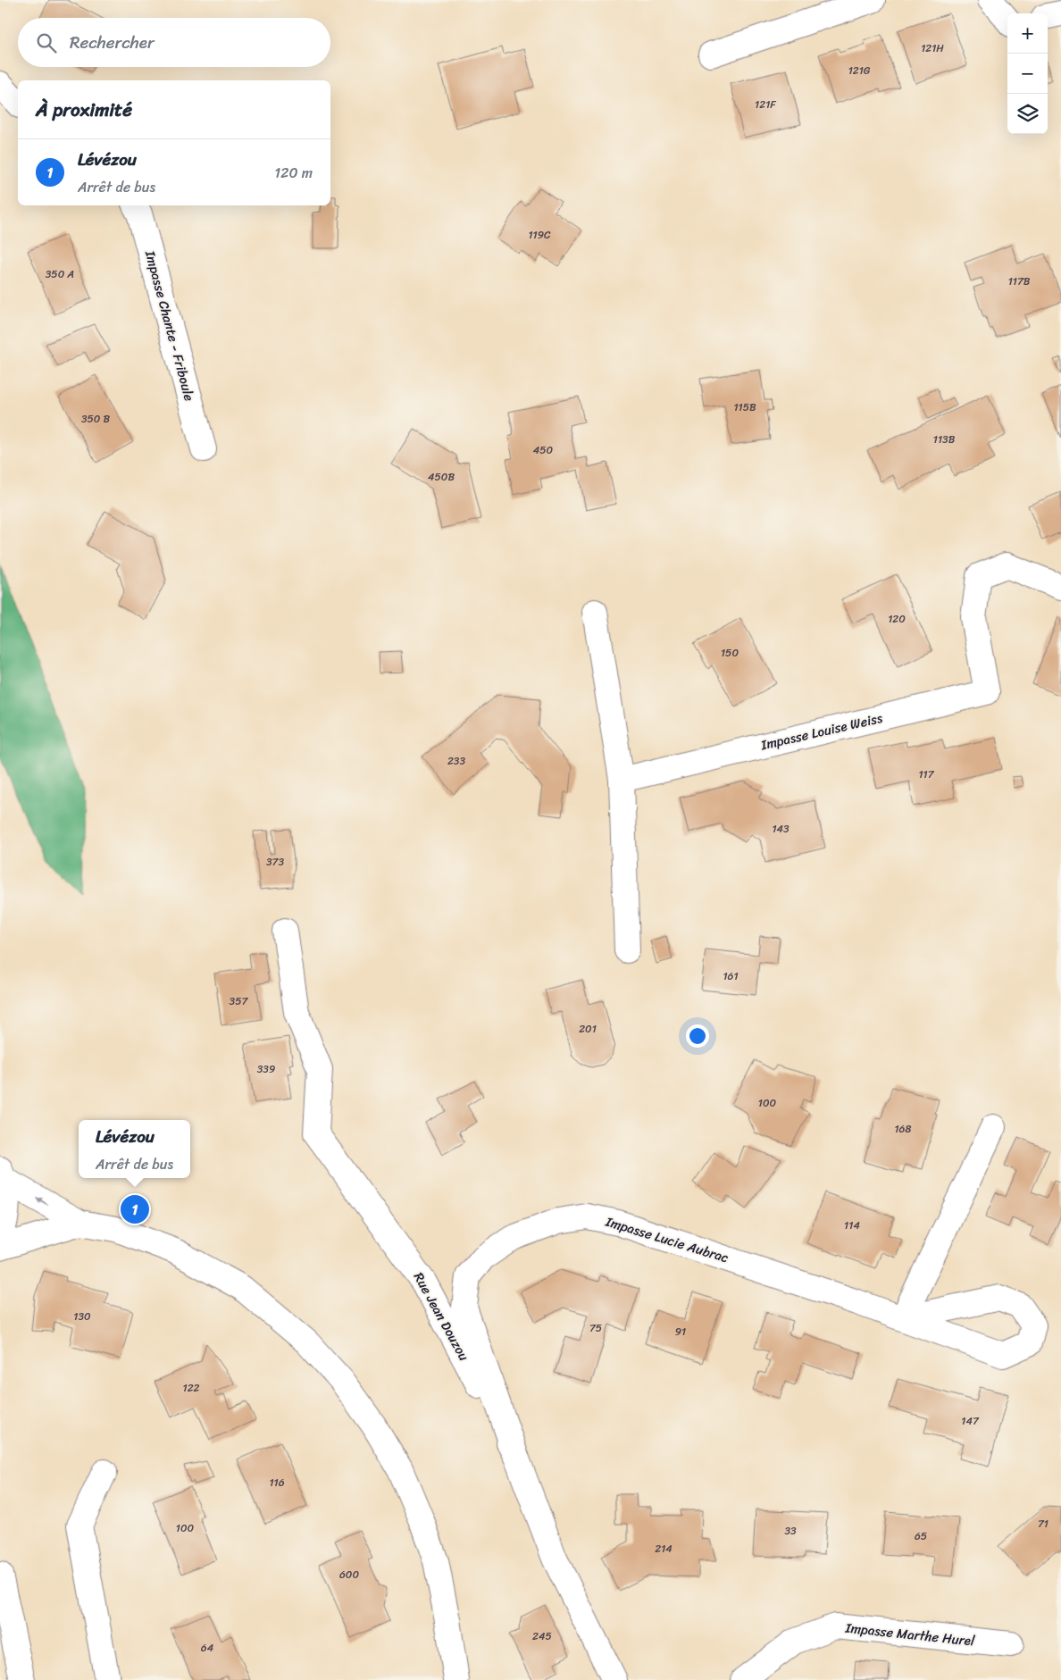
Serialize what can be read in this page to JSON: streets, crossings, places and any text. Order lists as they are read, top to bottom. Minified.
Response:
{"streets":{"street":["Impasse Chante - Friboule","Impasse Louise Weiss","Impasse Lucie Aubrac","Rue Jean Douzou","Impasse Marthe Hurel"]},"crossings":[["Impasse Lucie Aubrac","Rue Jean Douzou"]],"house_numbers":["121H","121G","121F","119C","350 A","117B","115B","350 B","113B","450","450B","120","150","233","117","143","373","161","357","201","339","100","168","114","130","75","91","122","147","116","71","100","33","65","214","600","245","64"],"page":{"map_buttons":["+","−"],"search":"Rechercher","heading":"À proximité","list":[{"mark":"1","name":"Lévézou","note":"Arrêt de bus","value":"120 m"}],"popup":["Lévézou","Arrêt de bus"],"pins":"1"}}
